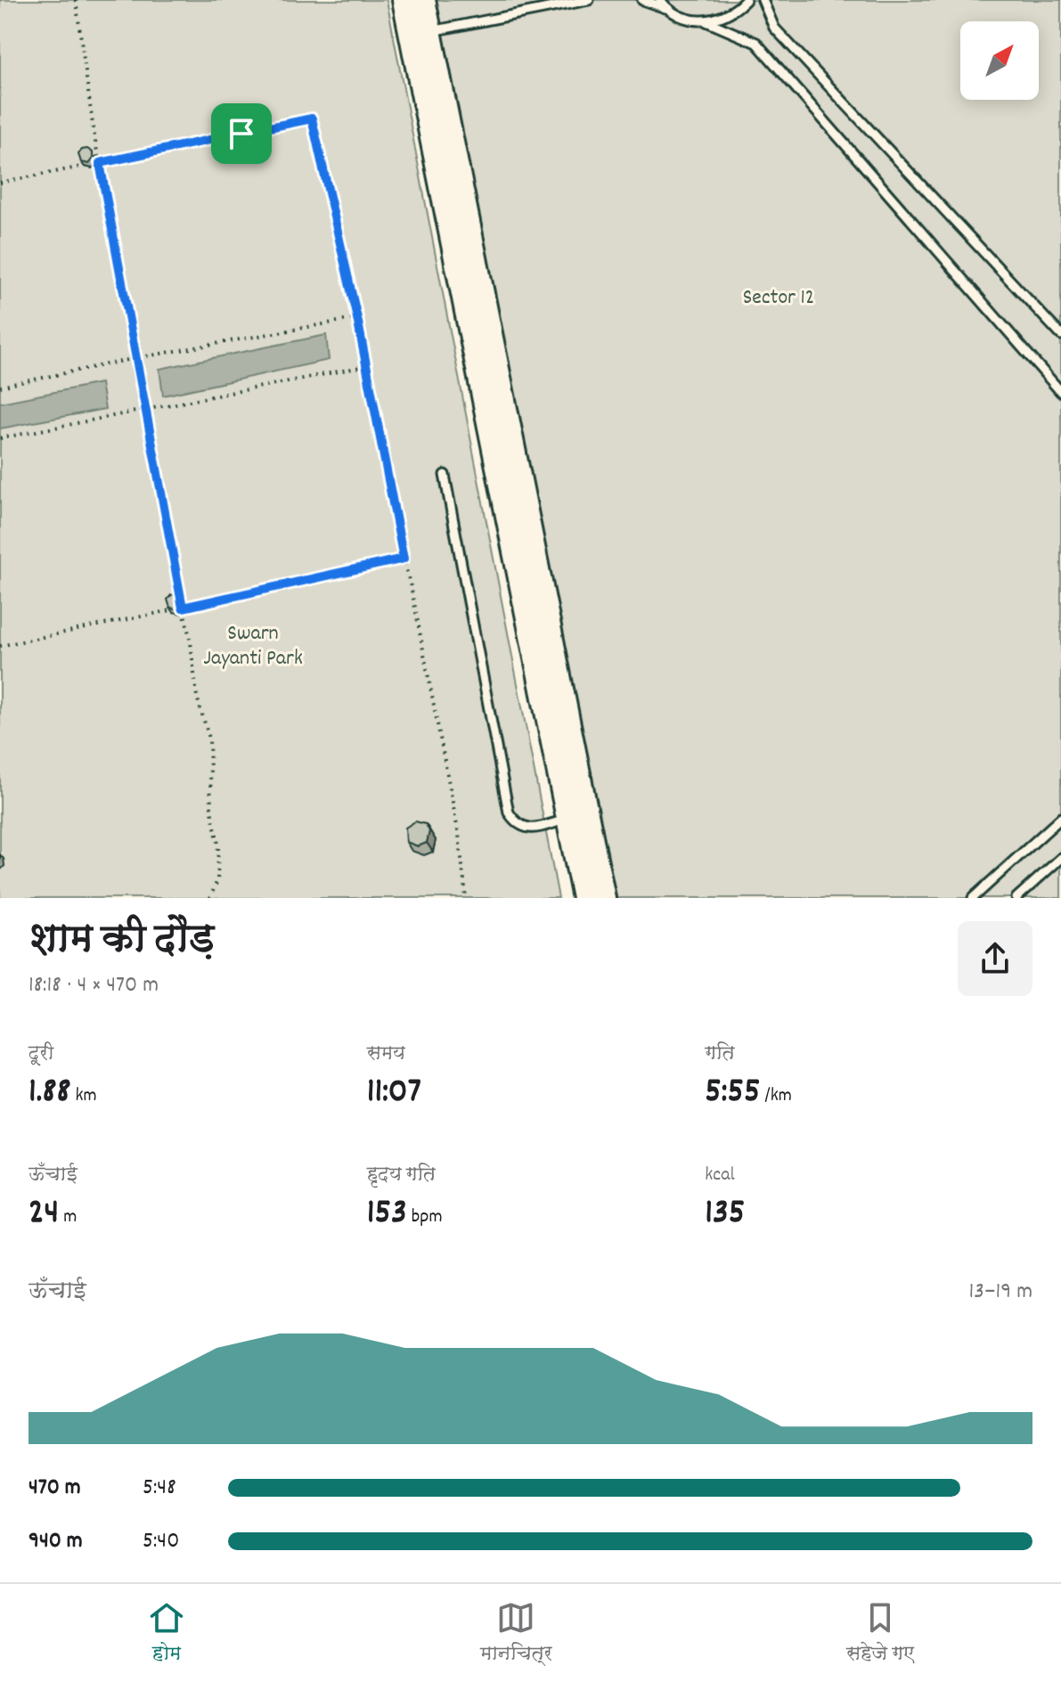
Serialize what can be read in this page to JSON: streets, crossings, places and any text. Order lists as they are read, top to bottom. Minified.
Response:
{"parks":["Sector 12","Swarn Jayanti Park"],"north":"top right","page":{"heading":["शाम की दौड़","18:18 · 4 × 470 m"],"stats":[["दूरी","1.88 km"],["समय","11:07"],["गति","5:55 /km"],["ऊँचाई","24 m"],["हृदय गति","153 bpm"],["kcal","135"]],"chart":["ऊँचाई","13–19 m"],"list":[{"name":"470 m","note":"5:48"},{"name":"940 m","note":"5:40"}],"tabs":["होम","मानचित्र","सहेजे गए"]}}
